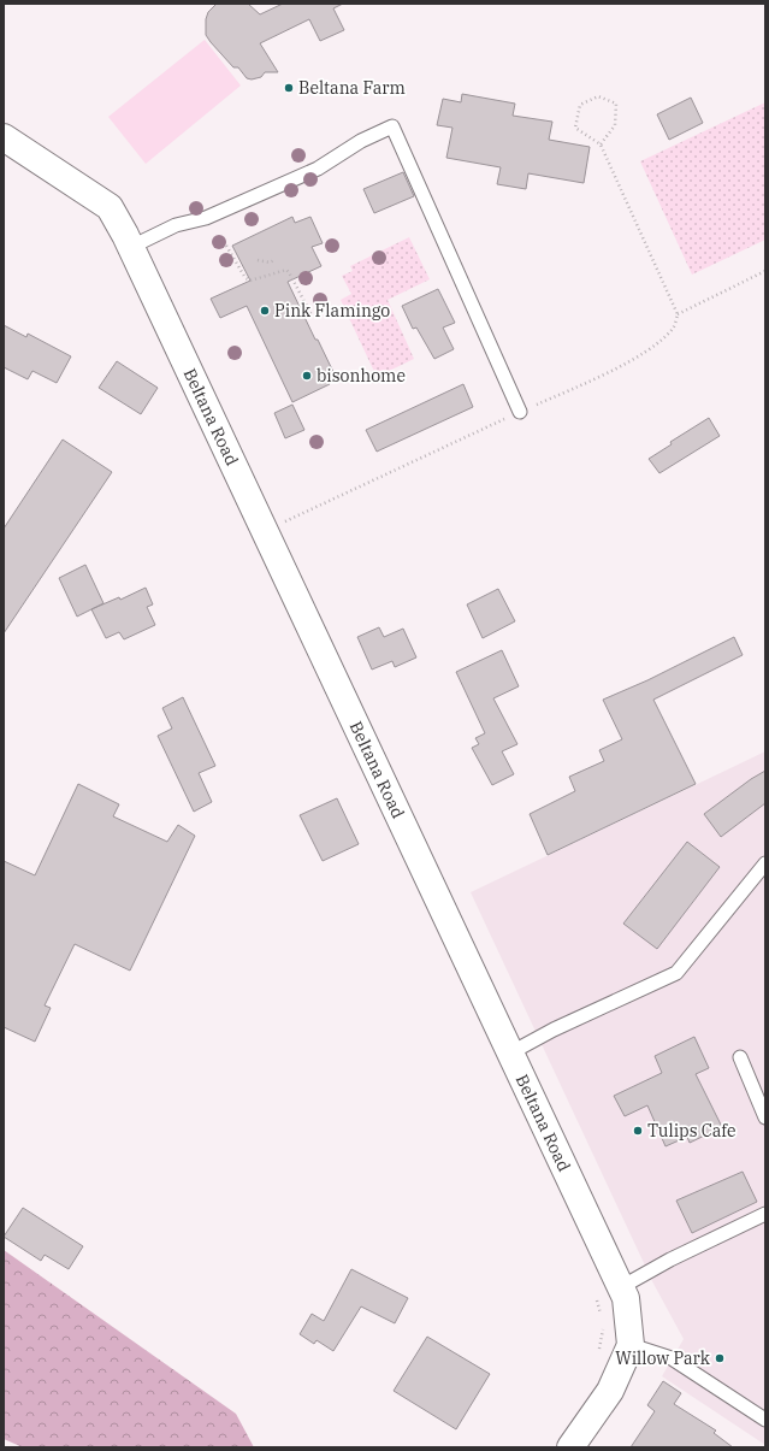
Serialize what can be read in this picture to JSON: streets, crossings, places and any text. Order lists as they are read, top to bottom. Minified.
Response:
{"streets":{"street":["Beltana Road"]},"places":["Beltana Farm","Pink Flamingo","bisonhome","Tulips Cafe","Willow Park"]}
